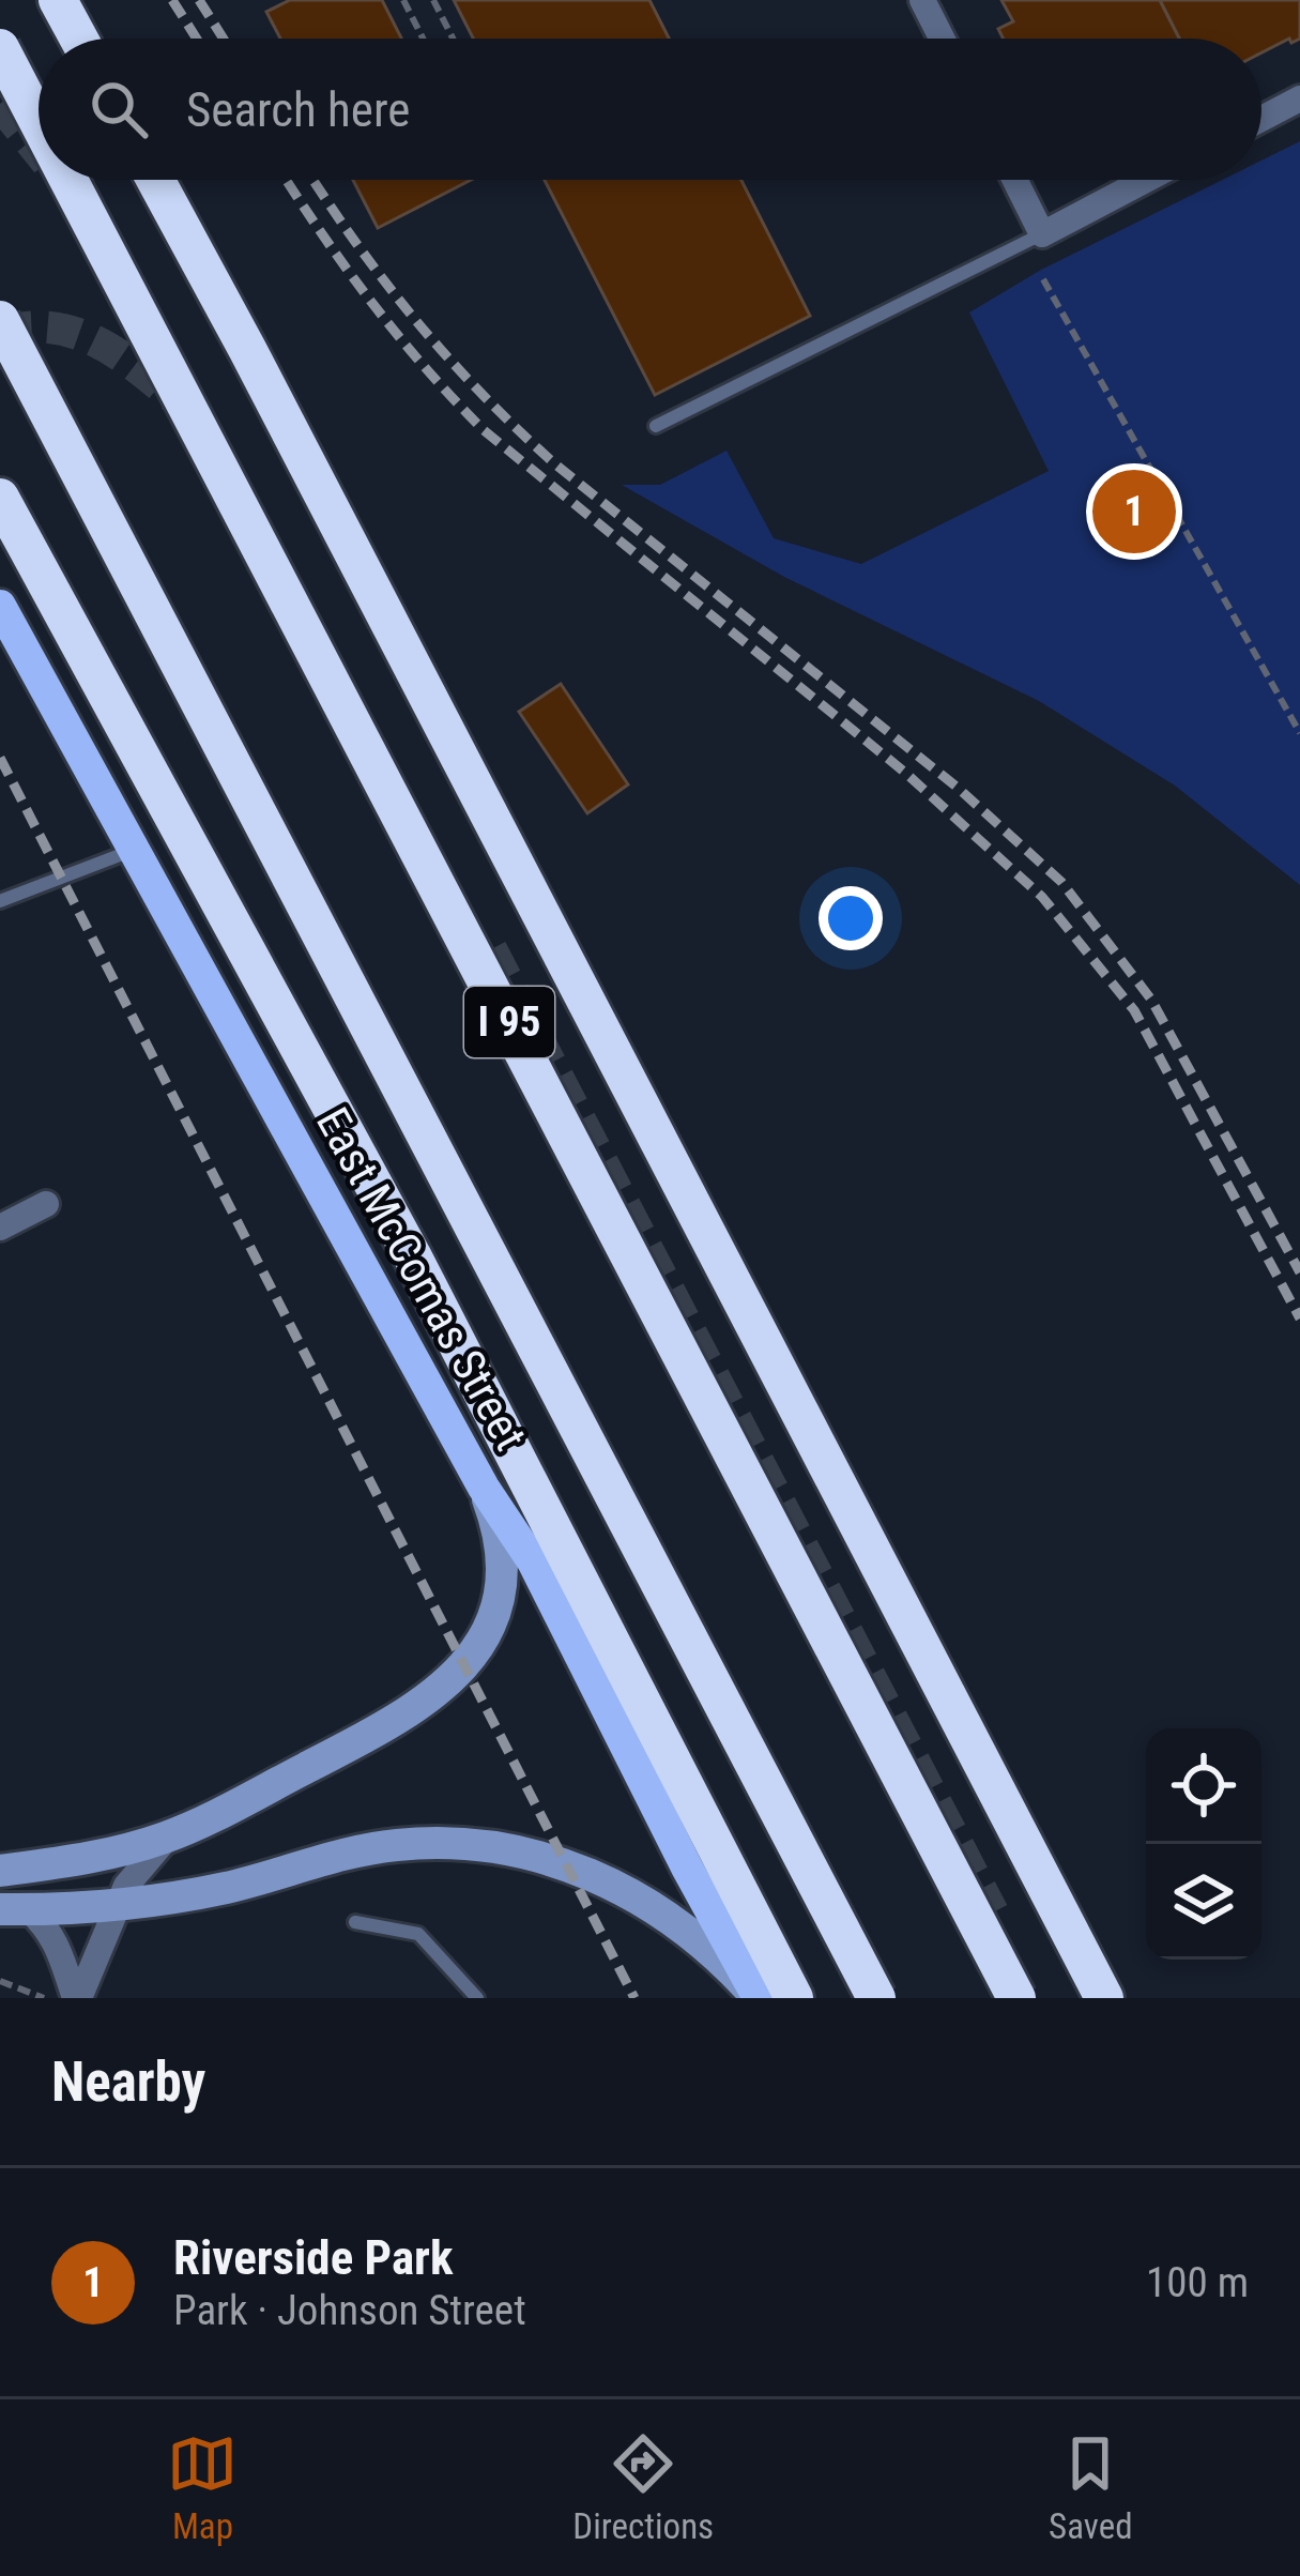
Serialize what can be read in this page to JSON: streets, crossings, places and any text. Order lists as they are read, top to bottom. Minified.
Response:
{"streets":{"highway":["I 95"],"main road":["East McComas Street"]},"page":{"search":"Search here","pins":"1","heading":"Nearby","list":[{"mark":"1","name":"Riverside Park","note":"Park · Johnson Street","value":"100 m"}],"nav":["Map","Directions","Saved"]}}
